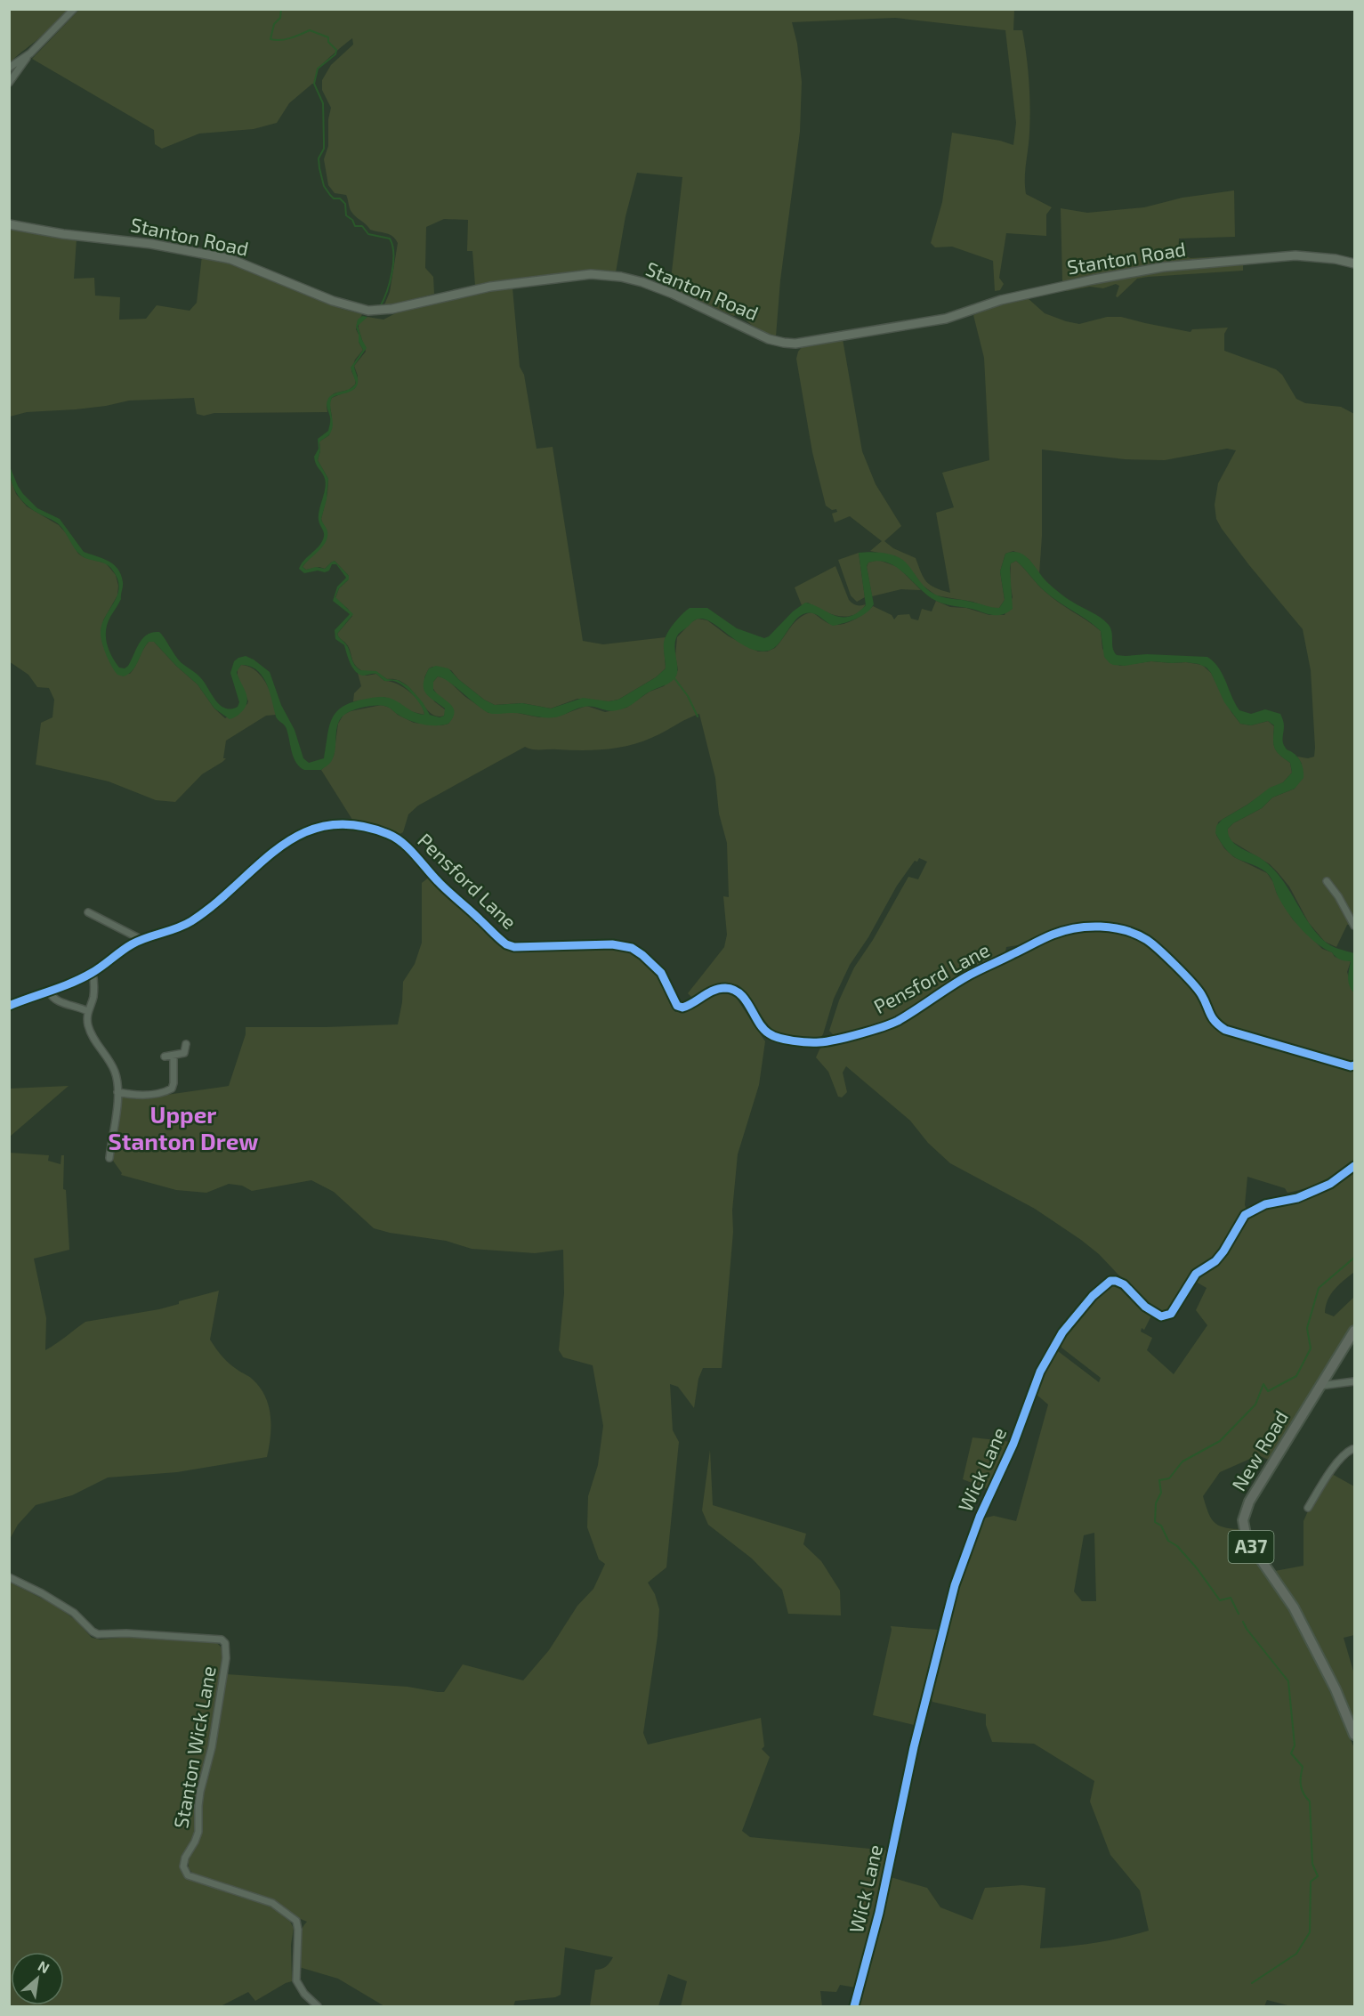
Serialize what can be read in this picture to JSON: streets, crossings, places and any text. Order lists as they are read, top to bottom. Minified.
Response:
{"streets":{"highway":["New Road","A37"],"main road":["Stanton Road"],"street":["Pensford Lane","Wick Lane","Stanton Wick Lane"]},"districts":["Upper Stanton Drew"],"north":"top right"}
